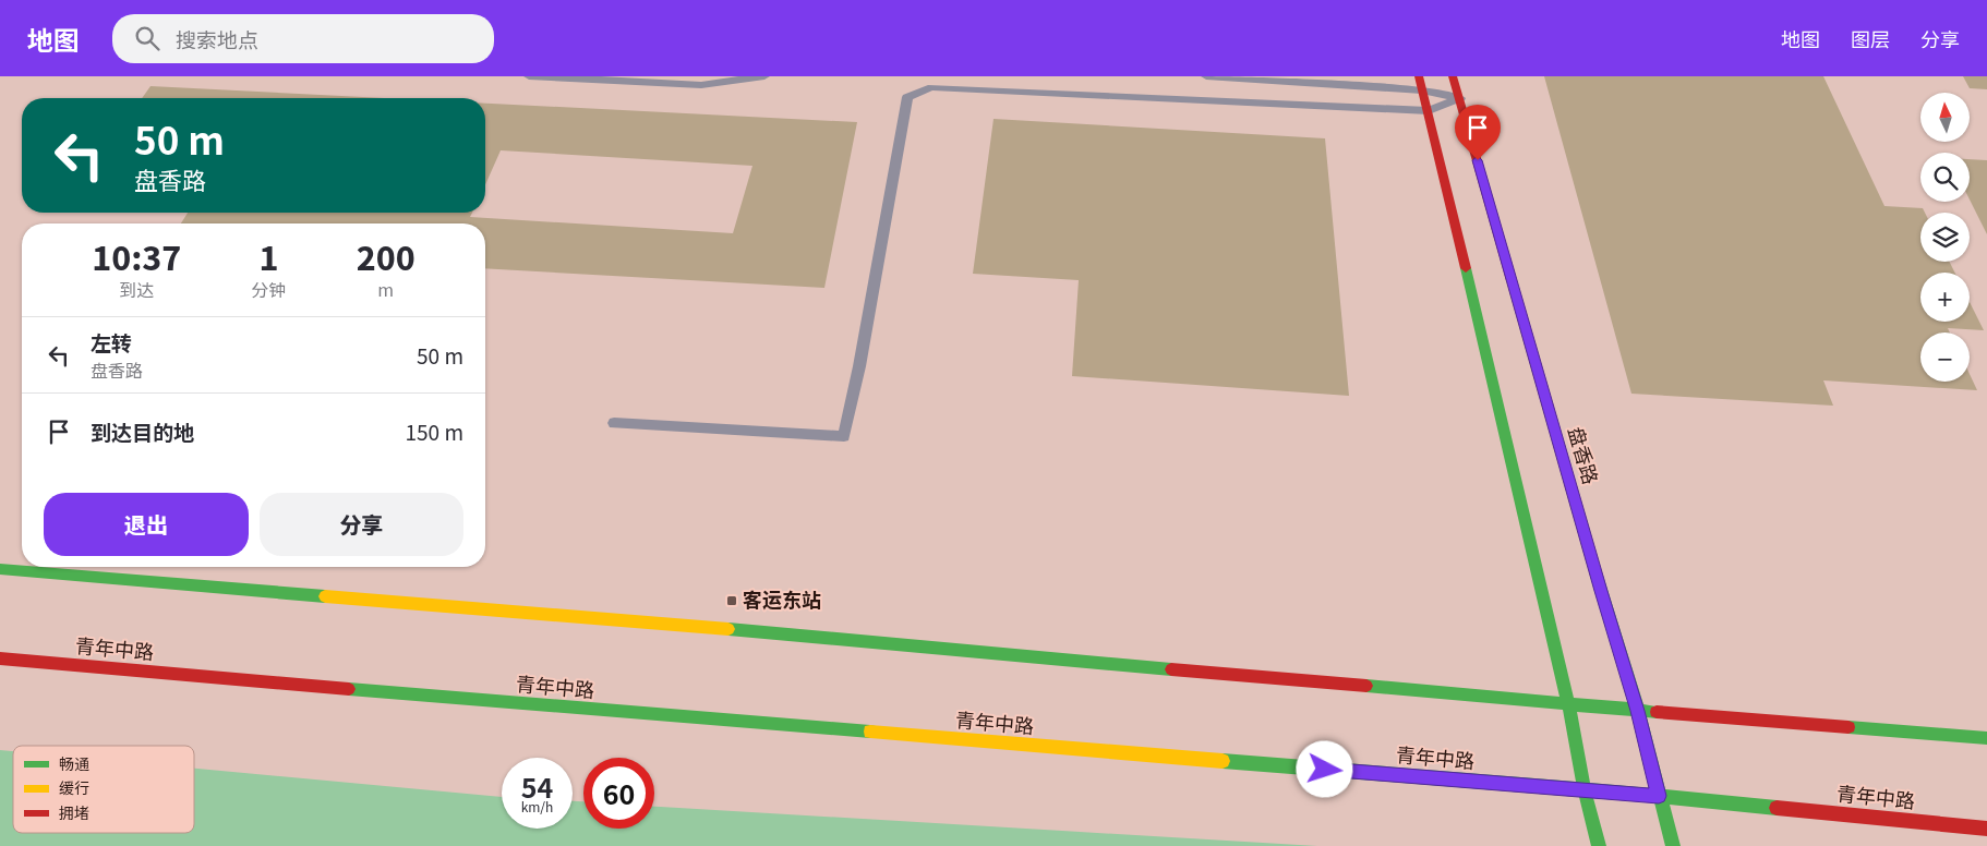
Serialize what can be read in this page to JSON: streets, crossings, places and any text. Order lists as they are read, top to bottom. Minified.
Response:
{"streets":{"main road":["盘香路","青年中路"]},"crossings":[["盘香路","青年中路"]],"places":{"transit":["客运东站"]},"legend":["畅通","缓行","拥堵"],"north":"top","page":{"header":"地图","search":"搜索地点","nav":["地图","图层","分享"],"map_buttons":["+","−"],"turn":["50 m","盘香路"],"eta":["10:37","到达","1","分钟","200","m"],"list":[{"name":"左转","note":"盘香路","value":"50 m"},{"name":"到达目的地","value":"150 m"}],"buttons":["退出","分享"],"speed":"54 km/h","limit":"60"}}
